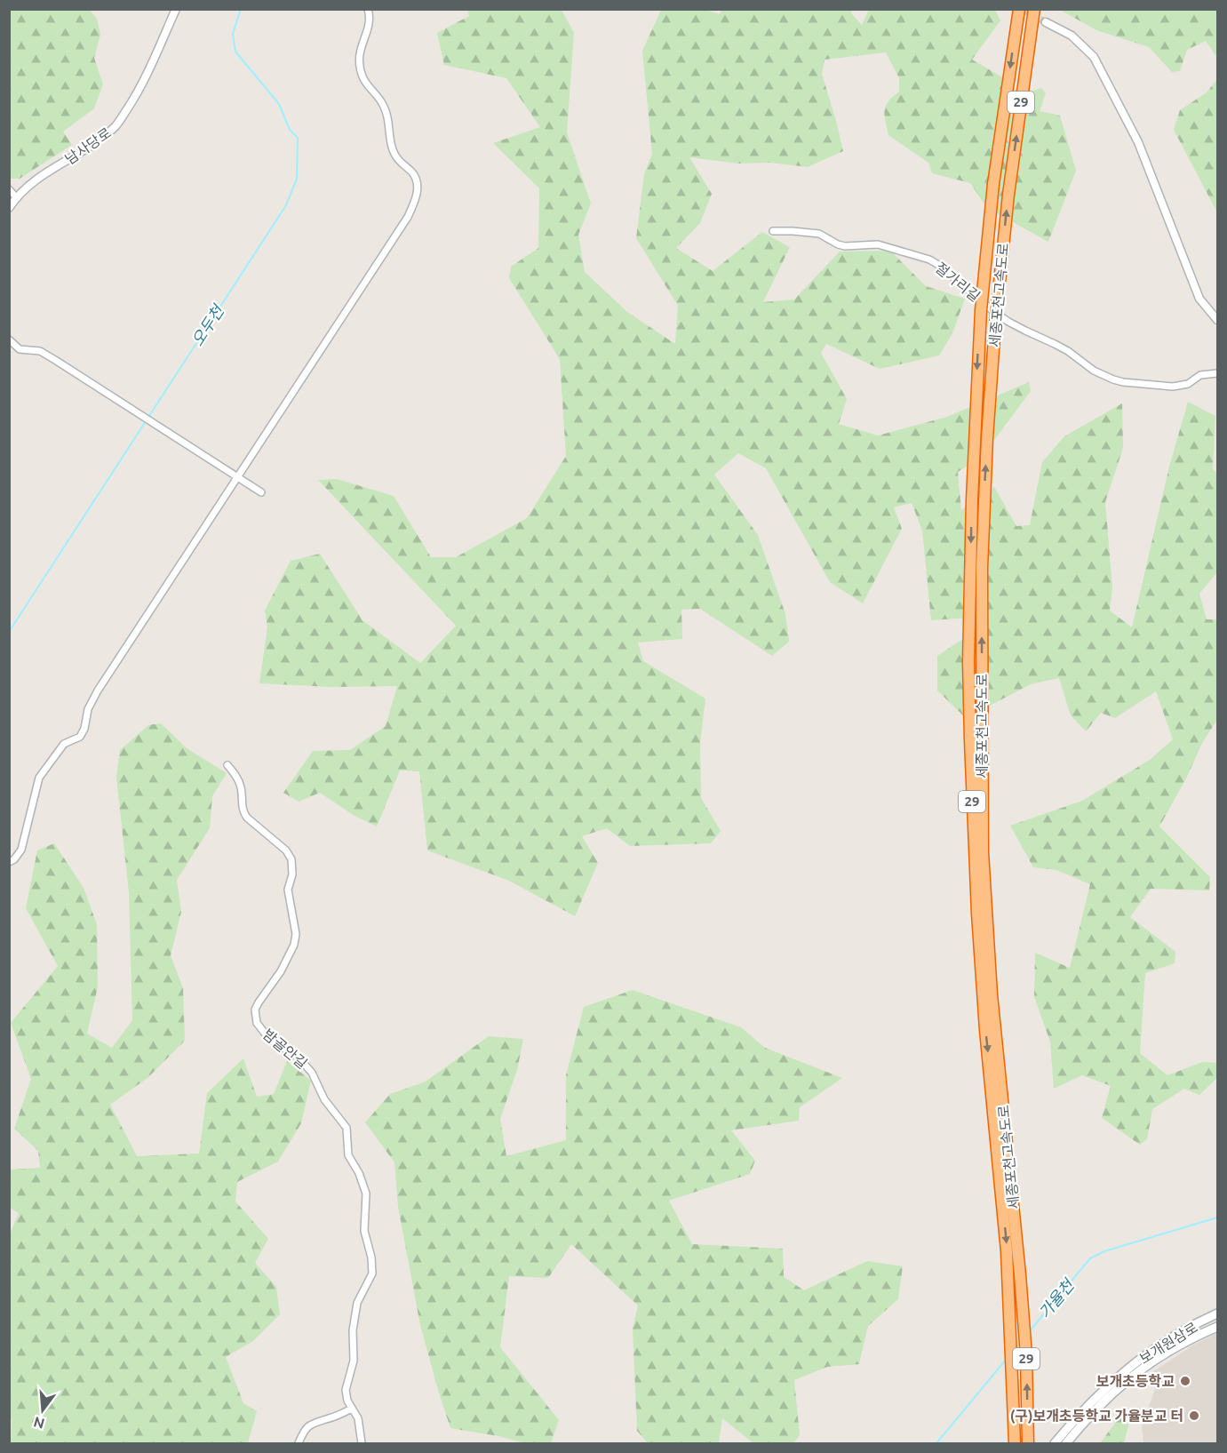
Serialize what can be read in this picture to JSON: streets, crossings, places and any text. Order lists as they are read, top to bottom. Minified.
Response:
{"streets":{"highway":["29","세종포천고속도로"],"main road":["보개원삼로"],"street":["남사당로","절가리길","밤골안길"]},"water":["오두천","가율천"],"places":["보개초등학교","(구)보개초등학교 가율분교 터"],"north":"bottom"}
